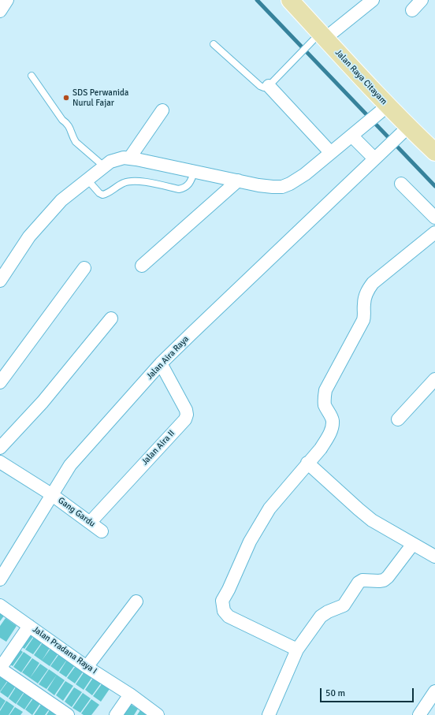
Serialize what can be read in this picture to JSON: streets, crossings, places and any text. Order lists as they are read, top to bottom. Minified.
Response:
{"streets":{"main road":["Jalan Raya Citayam"],"street":["Jalan Aira Raya","Jalan Aira II","Gang Gardu","Jalan Pradana Raya I"]},"crossings":[["Jalan Raya Citayam","Jalan Aira Raya"],["Jalan Aira Raya","Jalan Aira II"],["Jalan Aira Raya","Gang Gardu"],["Jalan Aira II","Gang Gardu"]],"places":["SDS Perwanida Nurul Fajar"],"scale_bar":"50 m"}
